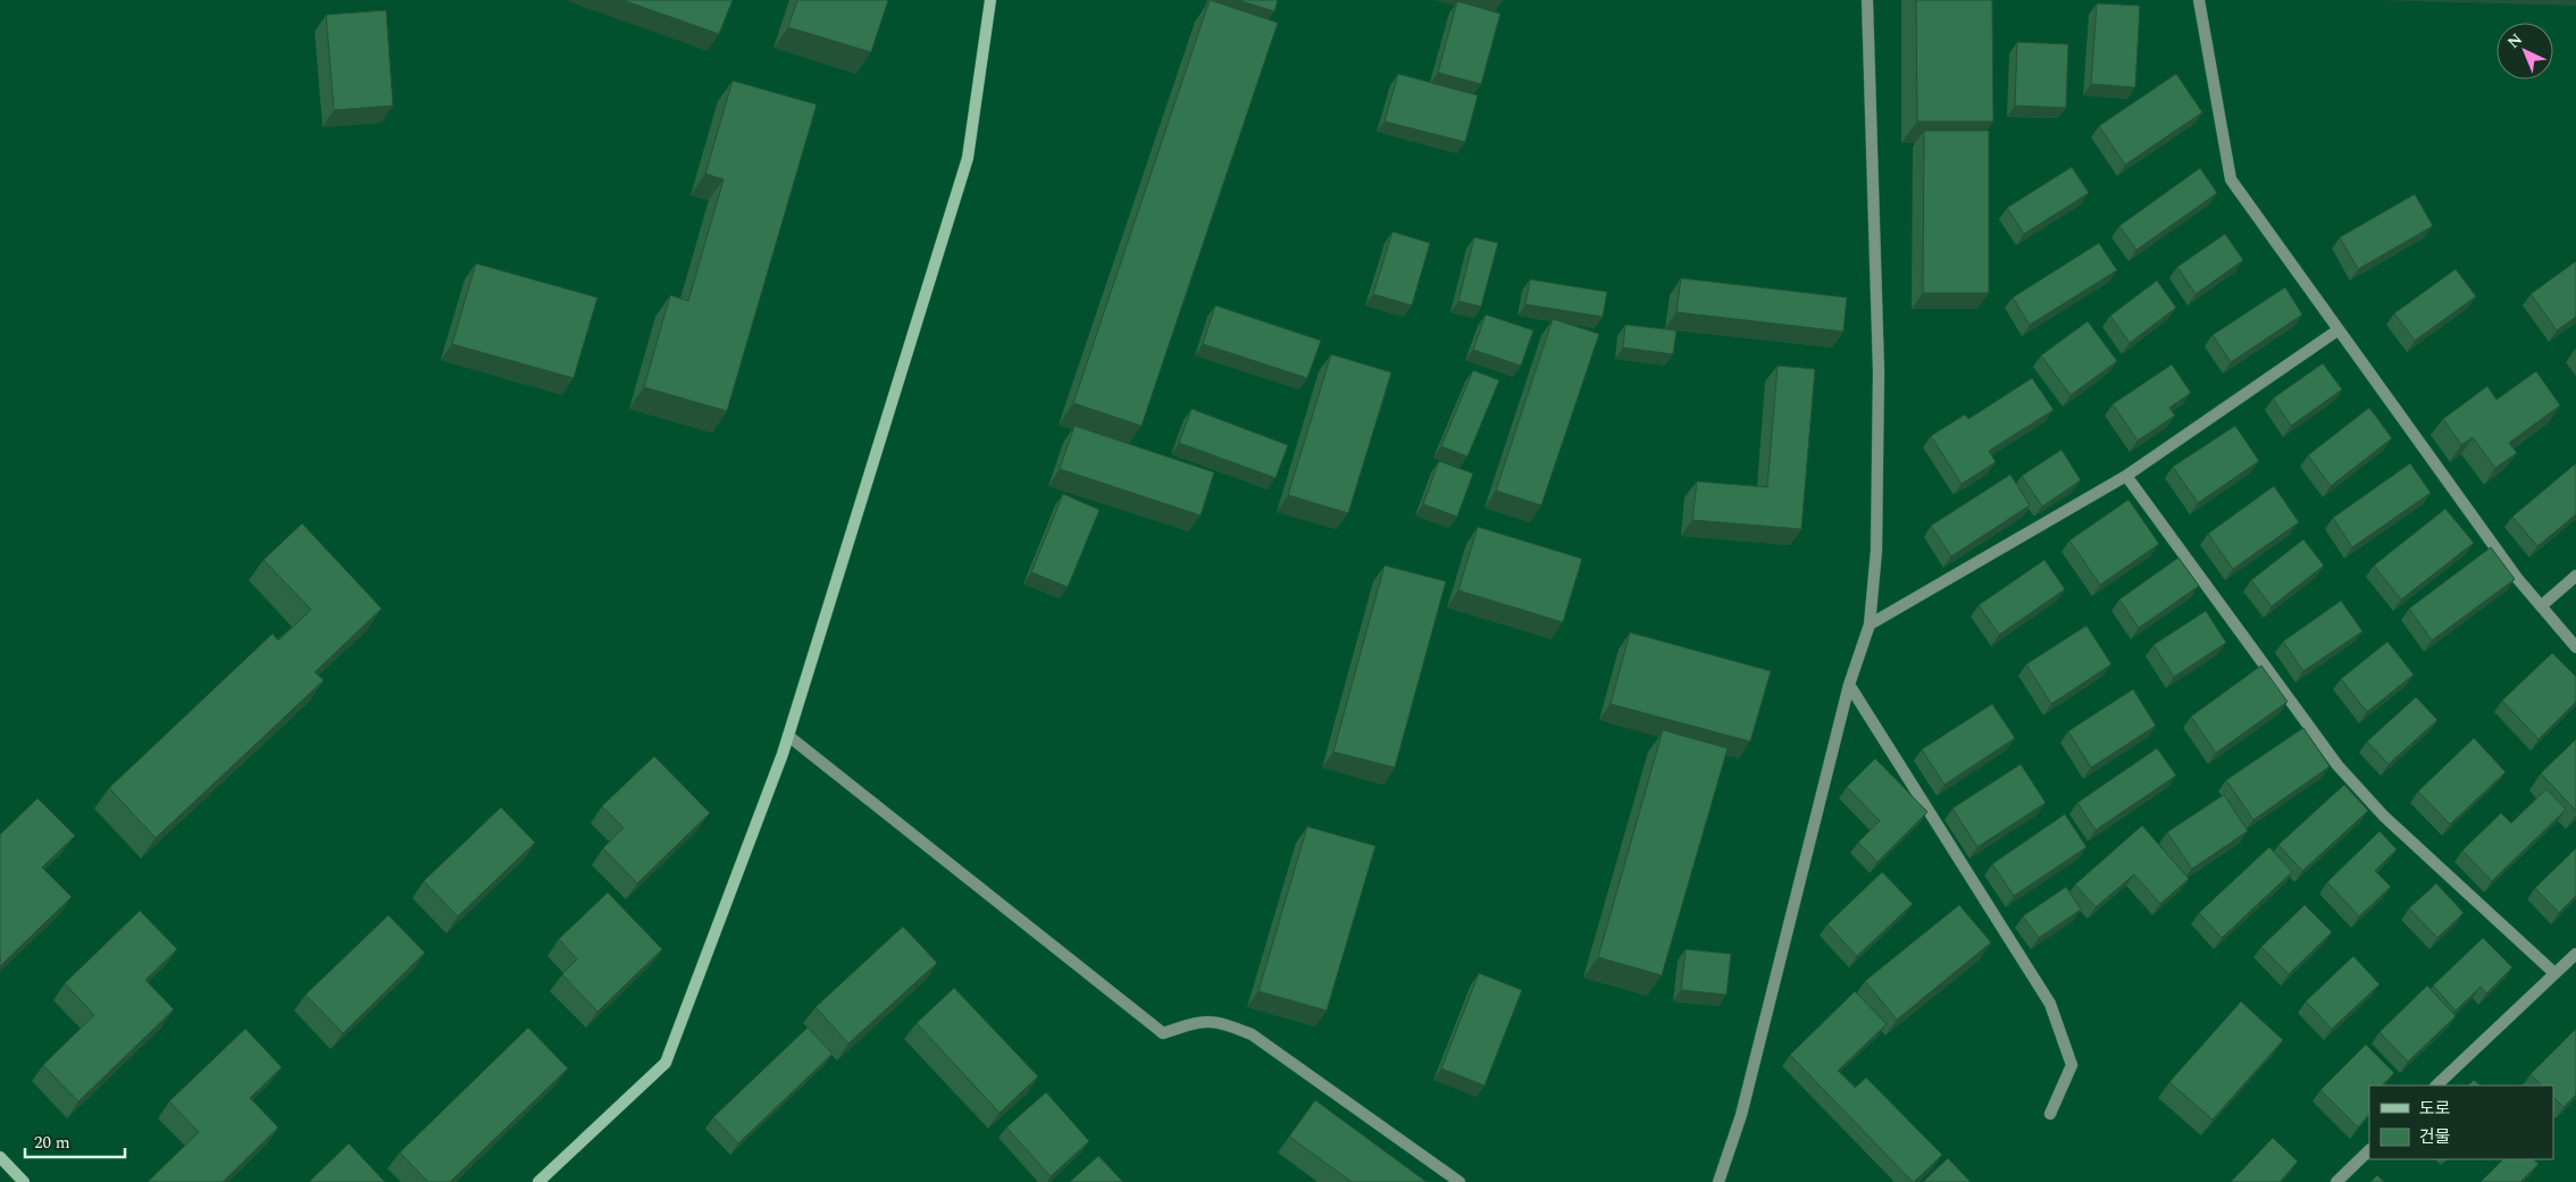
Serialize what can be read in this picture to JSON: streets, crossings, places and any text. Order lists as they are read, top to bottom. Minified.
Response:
{"legend":["도로","건물"],"scale_bar":"20 m","north":"top left"}
